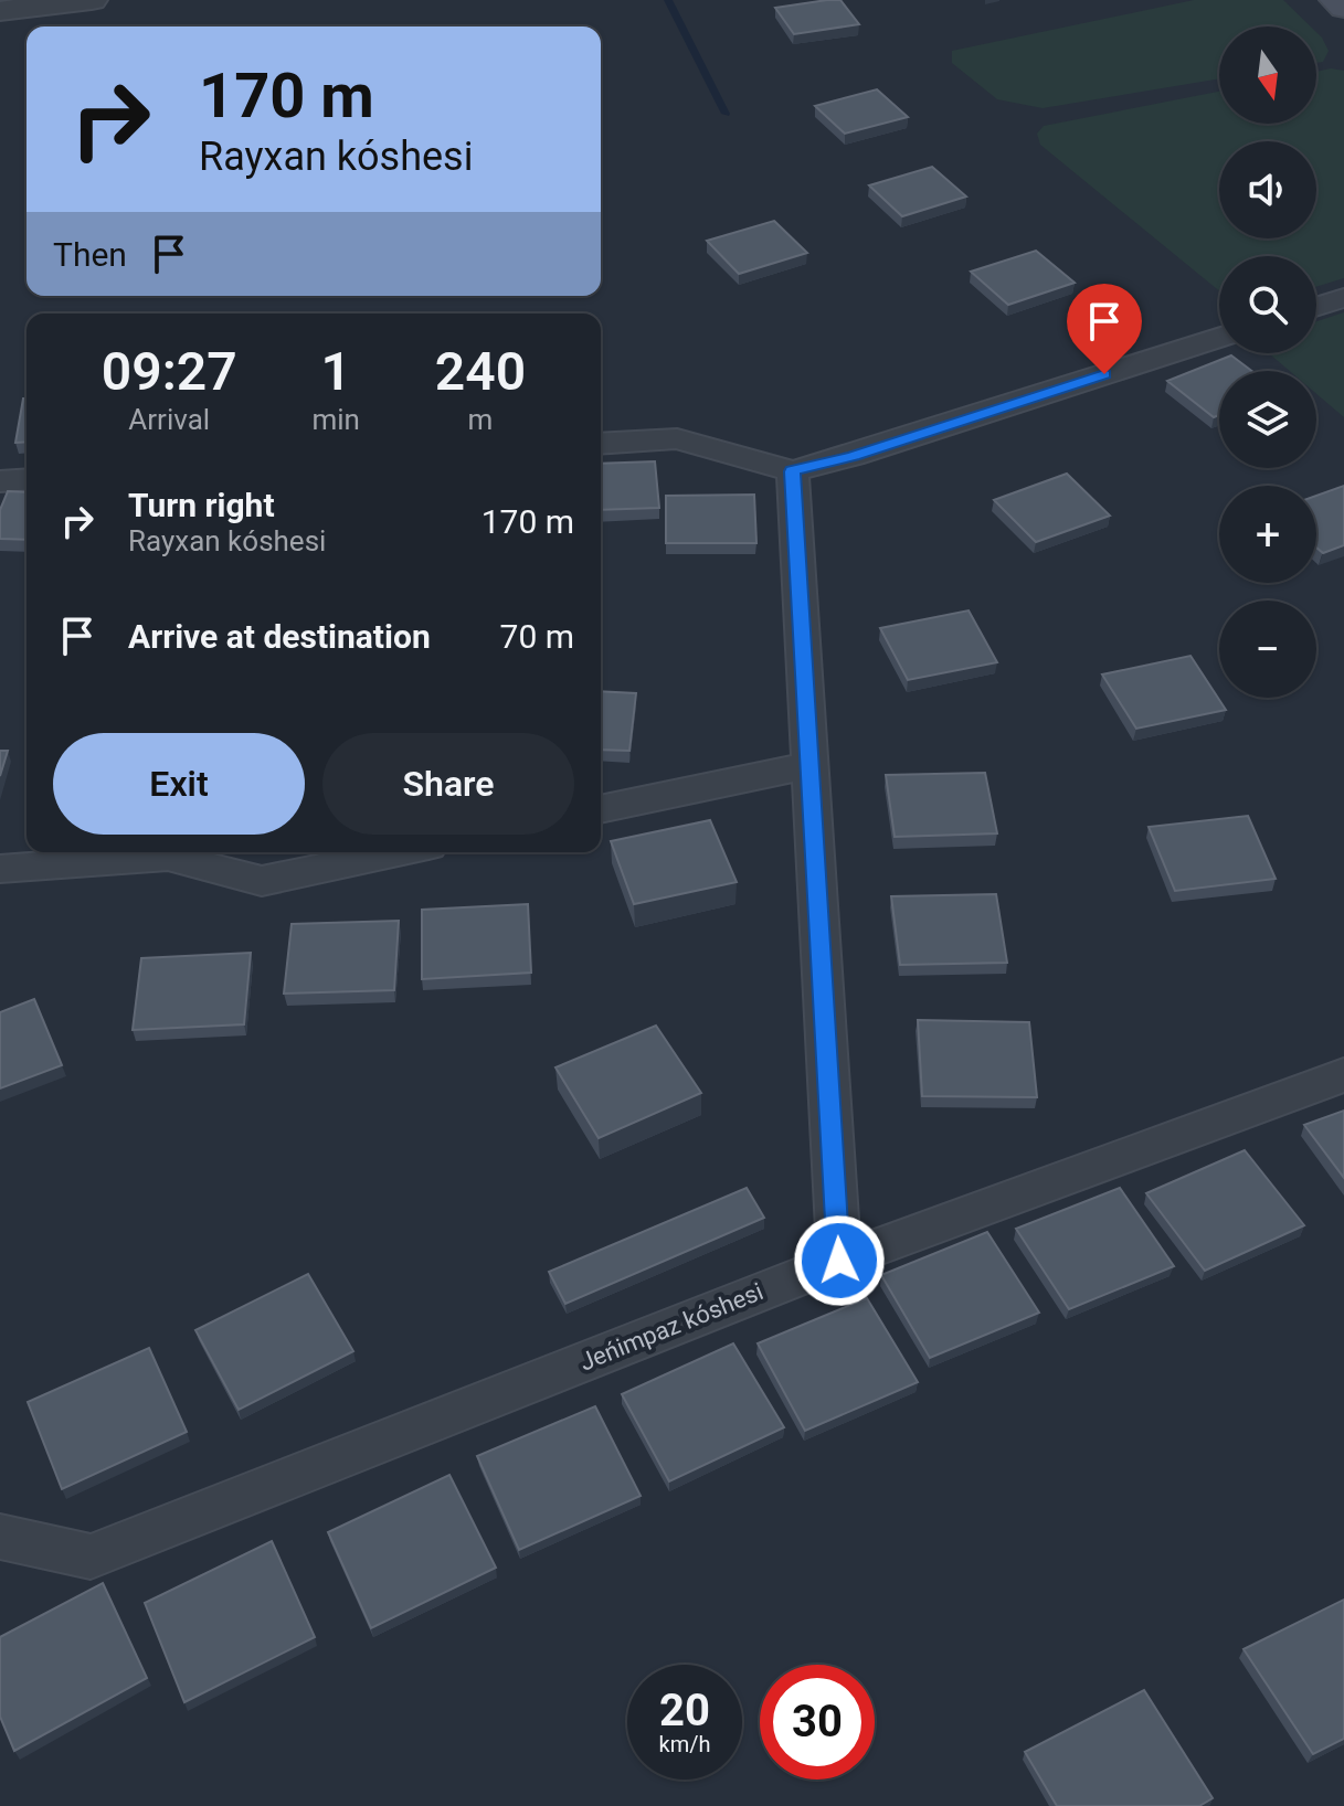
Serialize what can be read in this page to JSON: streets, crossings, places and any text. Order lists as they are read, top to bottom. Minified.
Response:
{"streets":{"street":["Jeńimpaz kóshesi"]},"north":"bottom","page":{"map_buttons":["+","−"],"turn":["170 m","Rayxan kóshesi"],"then":"Then","eta":["09:27","Arrival","1","min","240","m"],"list":[{"name":"Turn right","note":"Rayxan kóshesi","value":"170 m"},{"name":"Arrive at destination","value":"70 m"}],"buttons":["Exit","Share"],"speed":"20 km/h","limit":"30"}}
